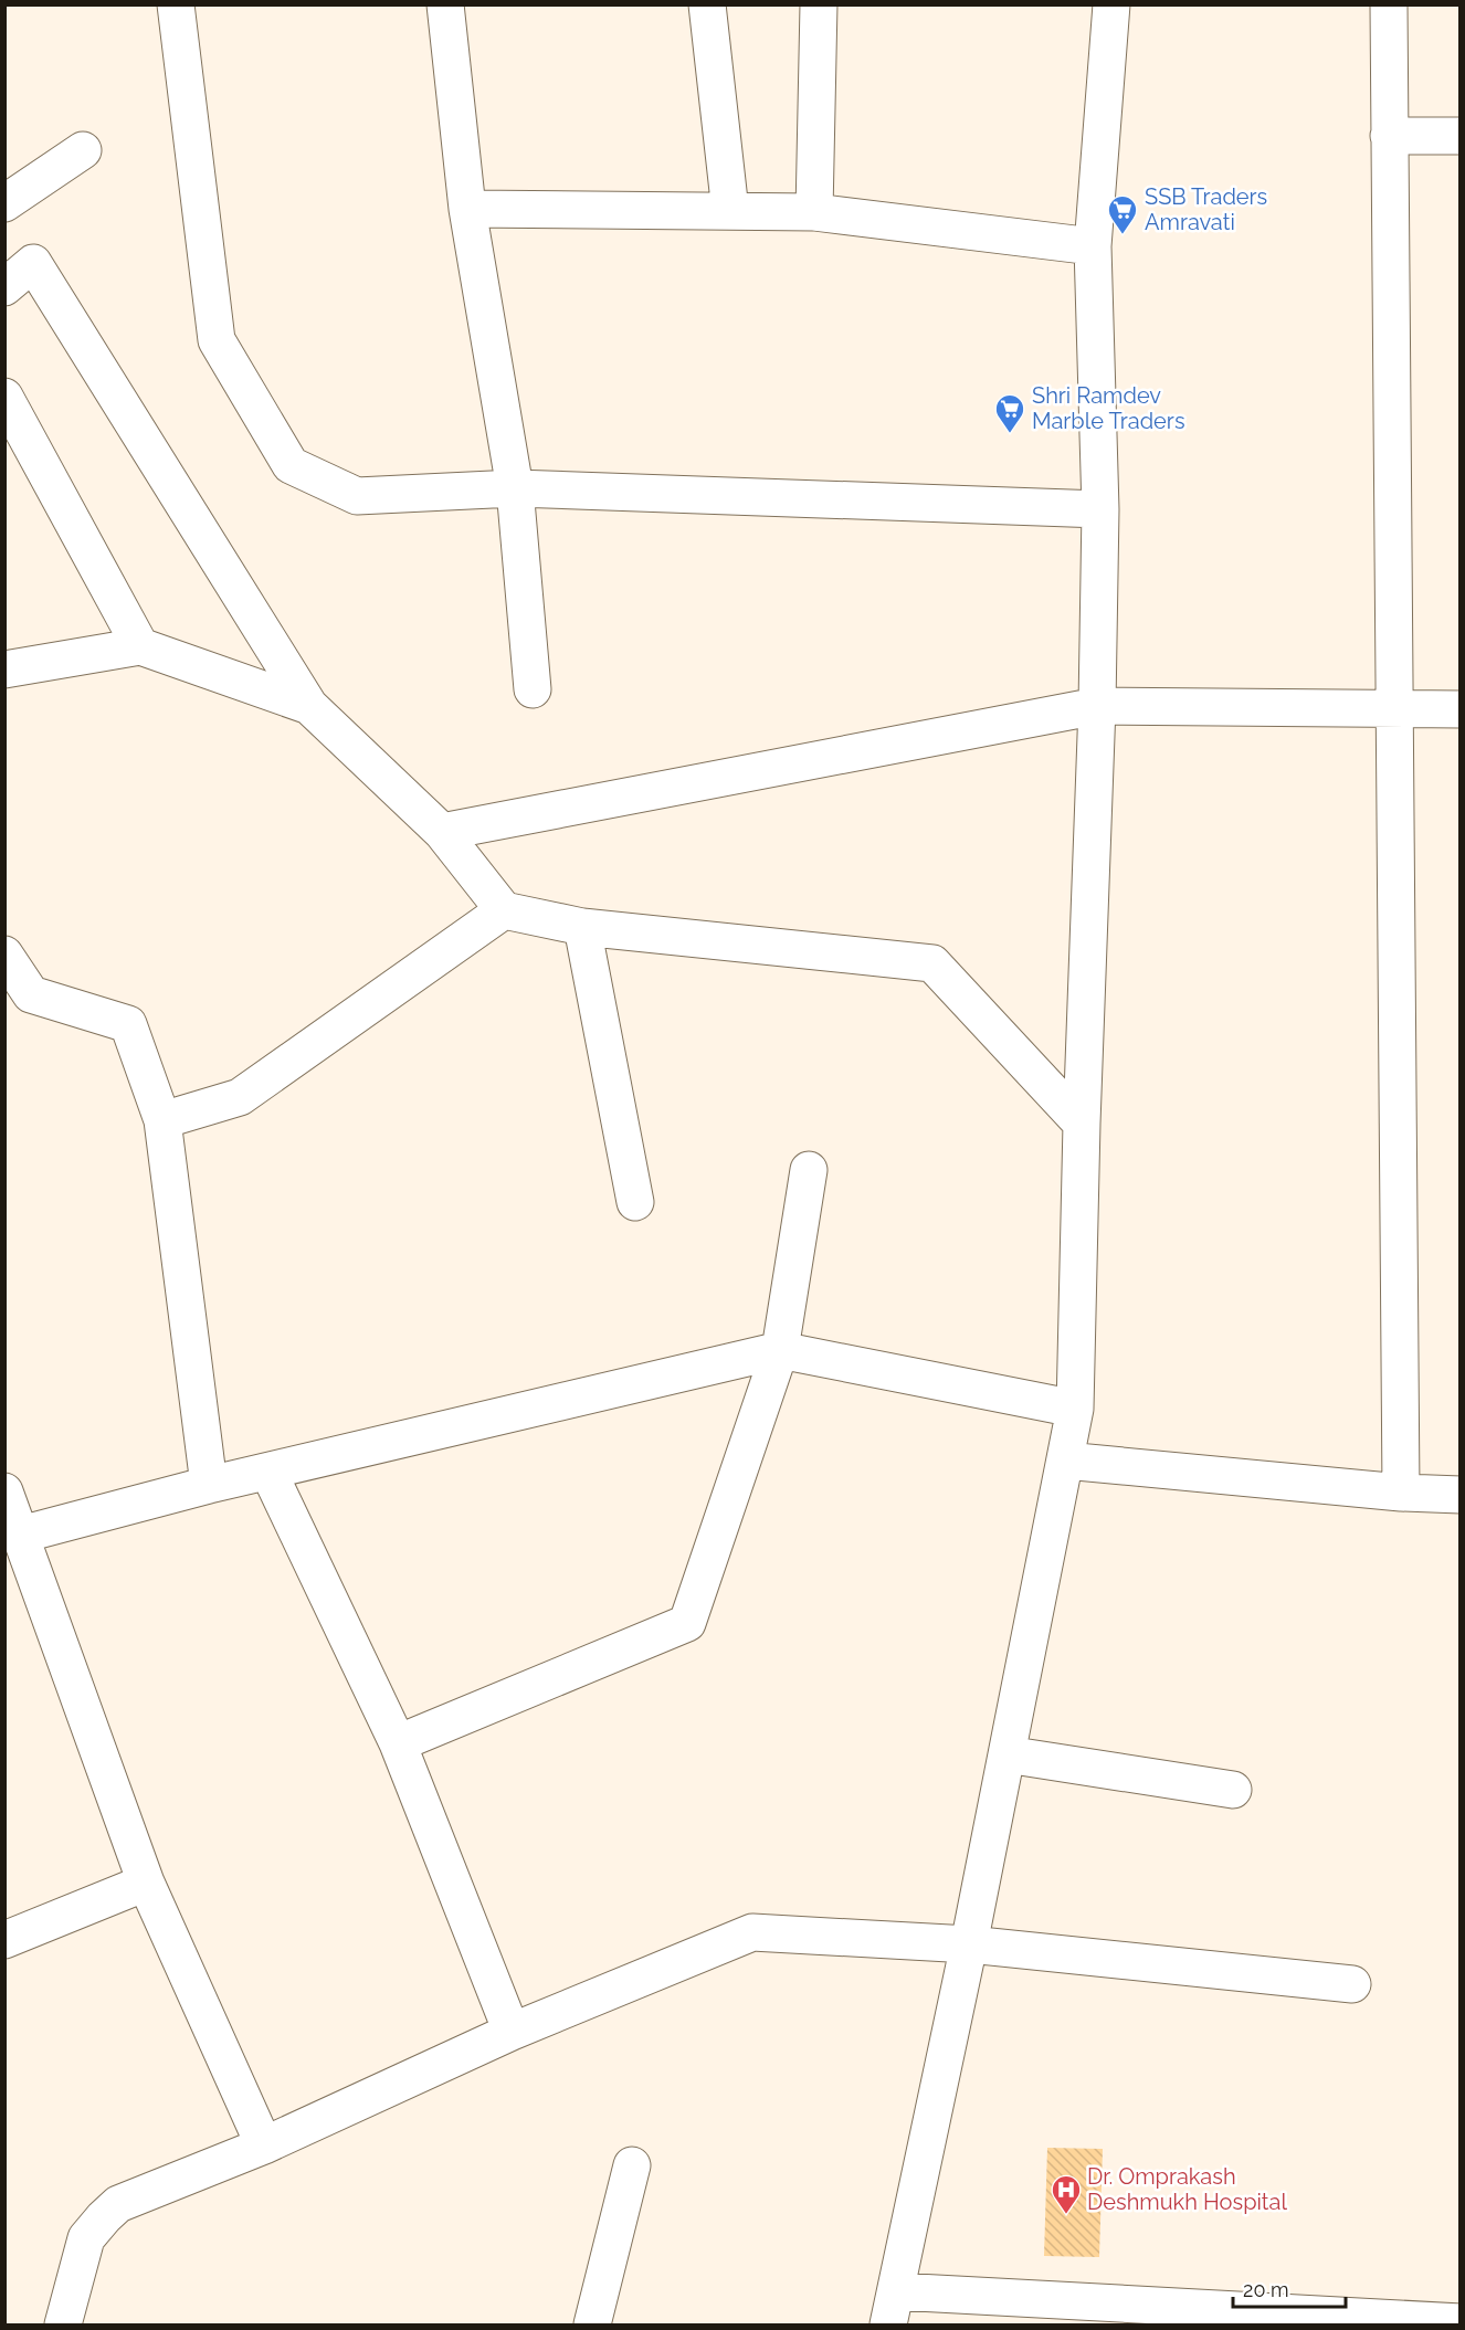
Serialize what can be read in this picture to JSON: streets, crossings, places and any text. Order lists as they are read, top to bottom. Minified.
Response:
{"places":{"supermarket":["SSB Traders Amravati","Shri Ramdev Marble Traders"],"hospital":["Dr. Omprakash Deshmukh Hospital"]},"scale_bar":"20 m"}
